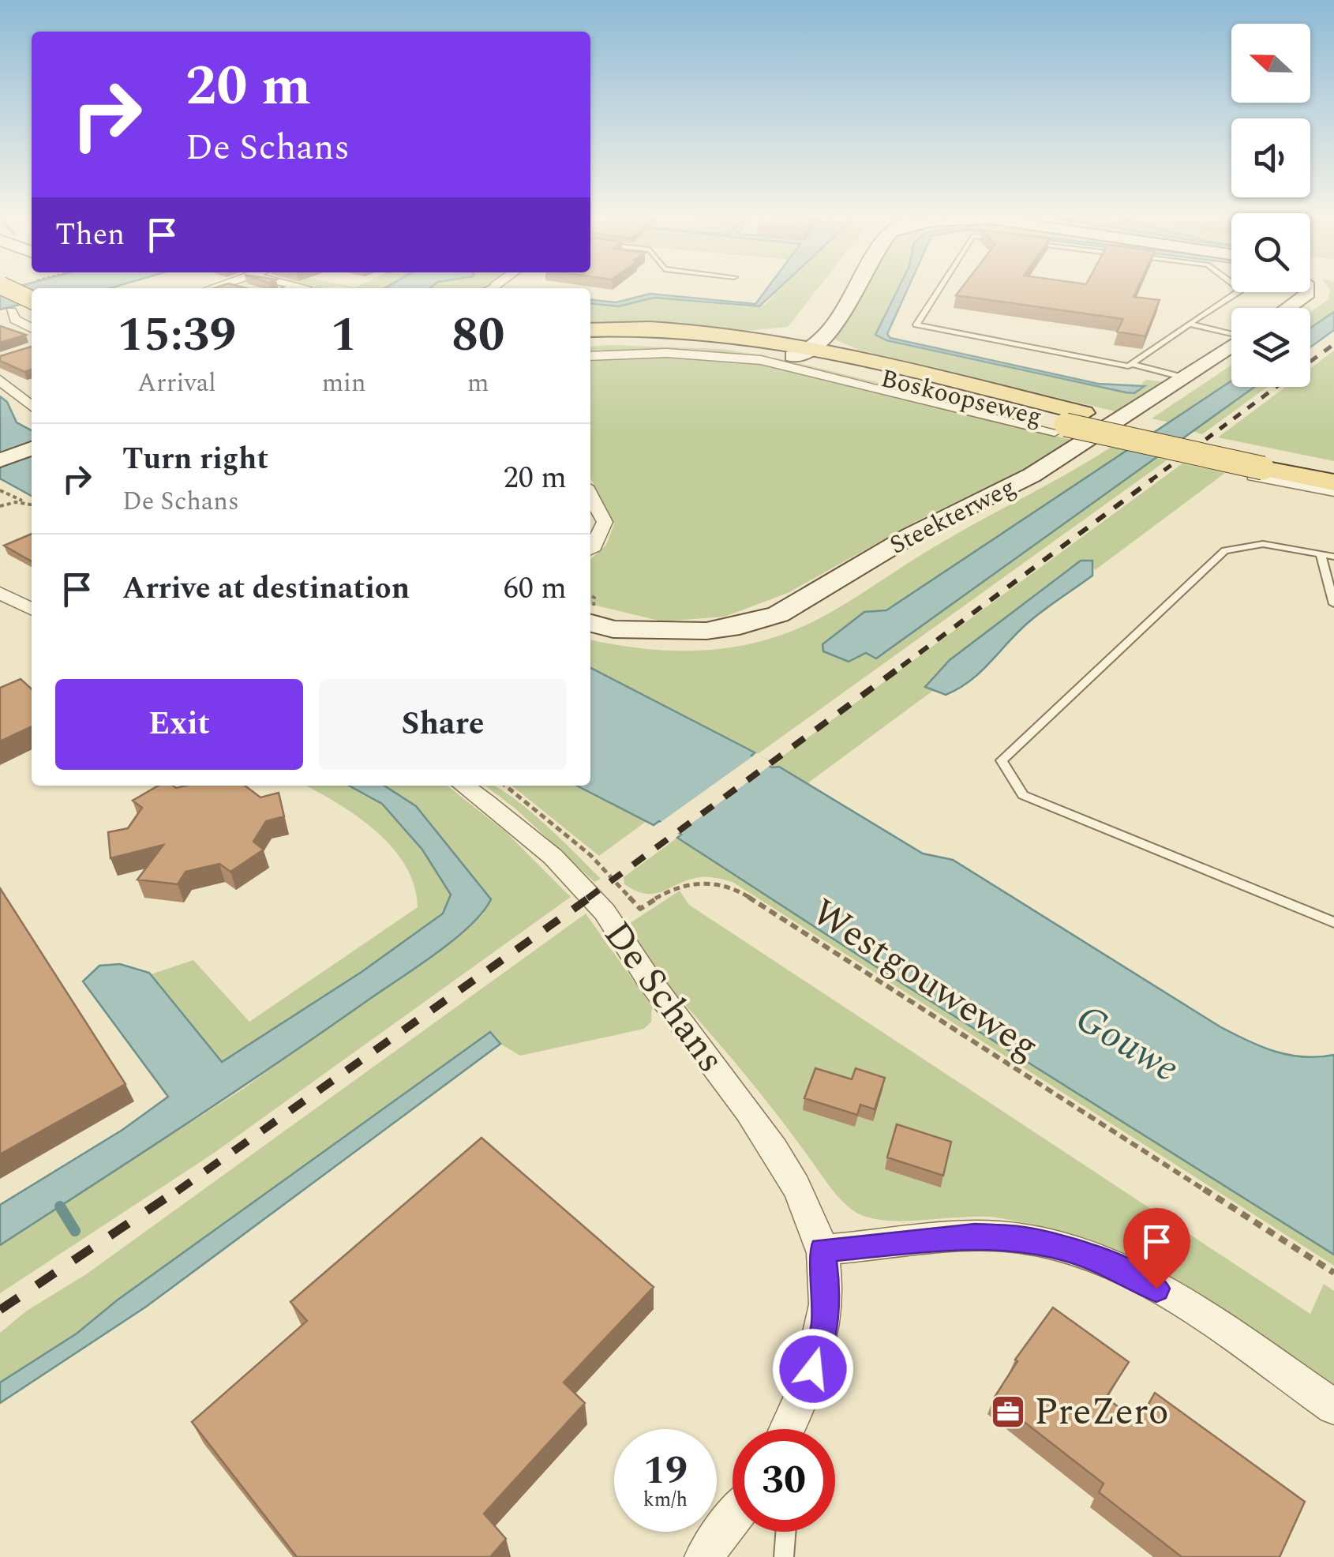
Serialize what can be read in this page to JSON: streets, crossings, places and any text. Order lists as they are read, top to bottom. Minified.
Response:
{"streets":{"main road":["Boskoopseweg","Steekterweg"],"street":["De Schans"],"path":["Westgouweweg"]},"water":["Gouwe"],"places":{"office":["PreZero"]},"north":"left","page":{"turn":["20 m","De Schans"],"then":"Then","eta":["15:39","Arrival","1","min","80","m"],"list":[{"name":"Turn right","note":"De Schans","value":"20 m"},{"name":"Arrive at destination","value":"60 m"}],"buttons":["Exit","Share"],"speed":"19 km/h","limit":"30"}}
